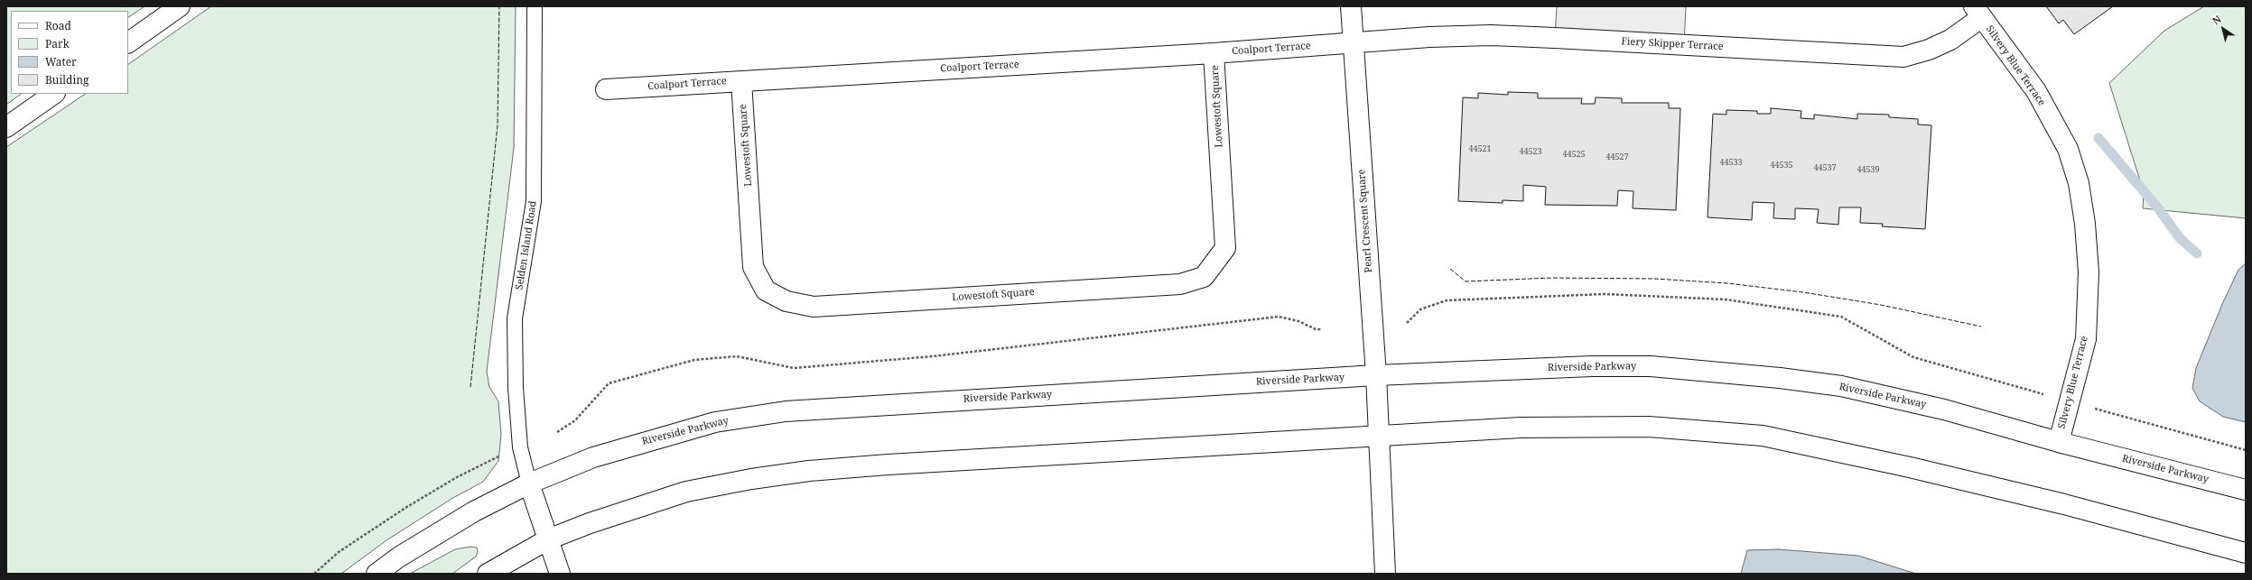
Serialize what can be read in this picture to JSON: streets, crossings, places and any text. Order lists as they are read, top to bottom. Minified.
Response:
{"streets":{"main road":["Fiery Skipper Terrace","Coalport Terrace","Silvery Blue Terrace","Lowestoft Square","Pearl Crescent Square","Riverside Parkway"],"lane":["Selden Island Road"]},"crossings":[["Fiery Skipper Terrace","Coalport Terrace"],["Fiery Skipper Terrace","Silvery Blue Terrace"],["Fiery Skipper Terrace","Pearl Crescent Square"],["Coalport Terrace","Lowestoft Square"],["Coalport Terrace","Pearl Crescent Square"],["Silvery Blue Terrace","Riverside Parkway"],["Pearl Crescent Square","Riverside Parkway"],["Selden Island Road","Riverside Parkway"]],"house_numbers":["44521","44523","44525","44527","44533","44535","44537","44539"],"legend":["Road","Park","Water","Building"],"north":"top left"}
